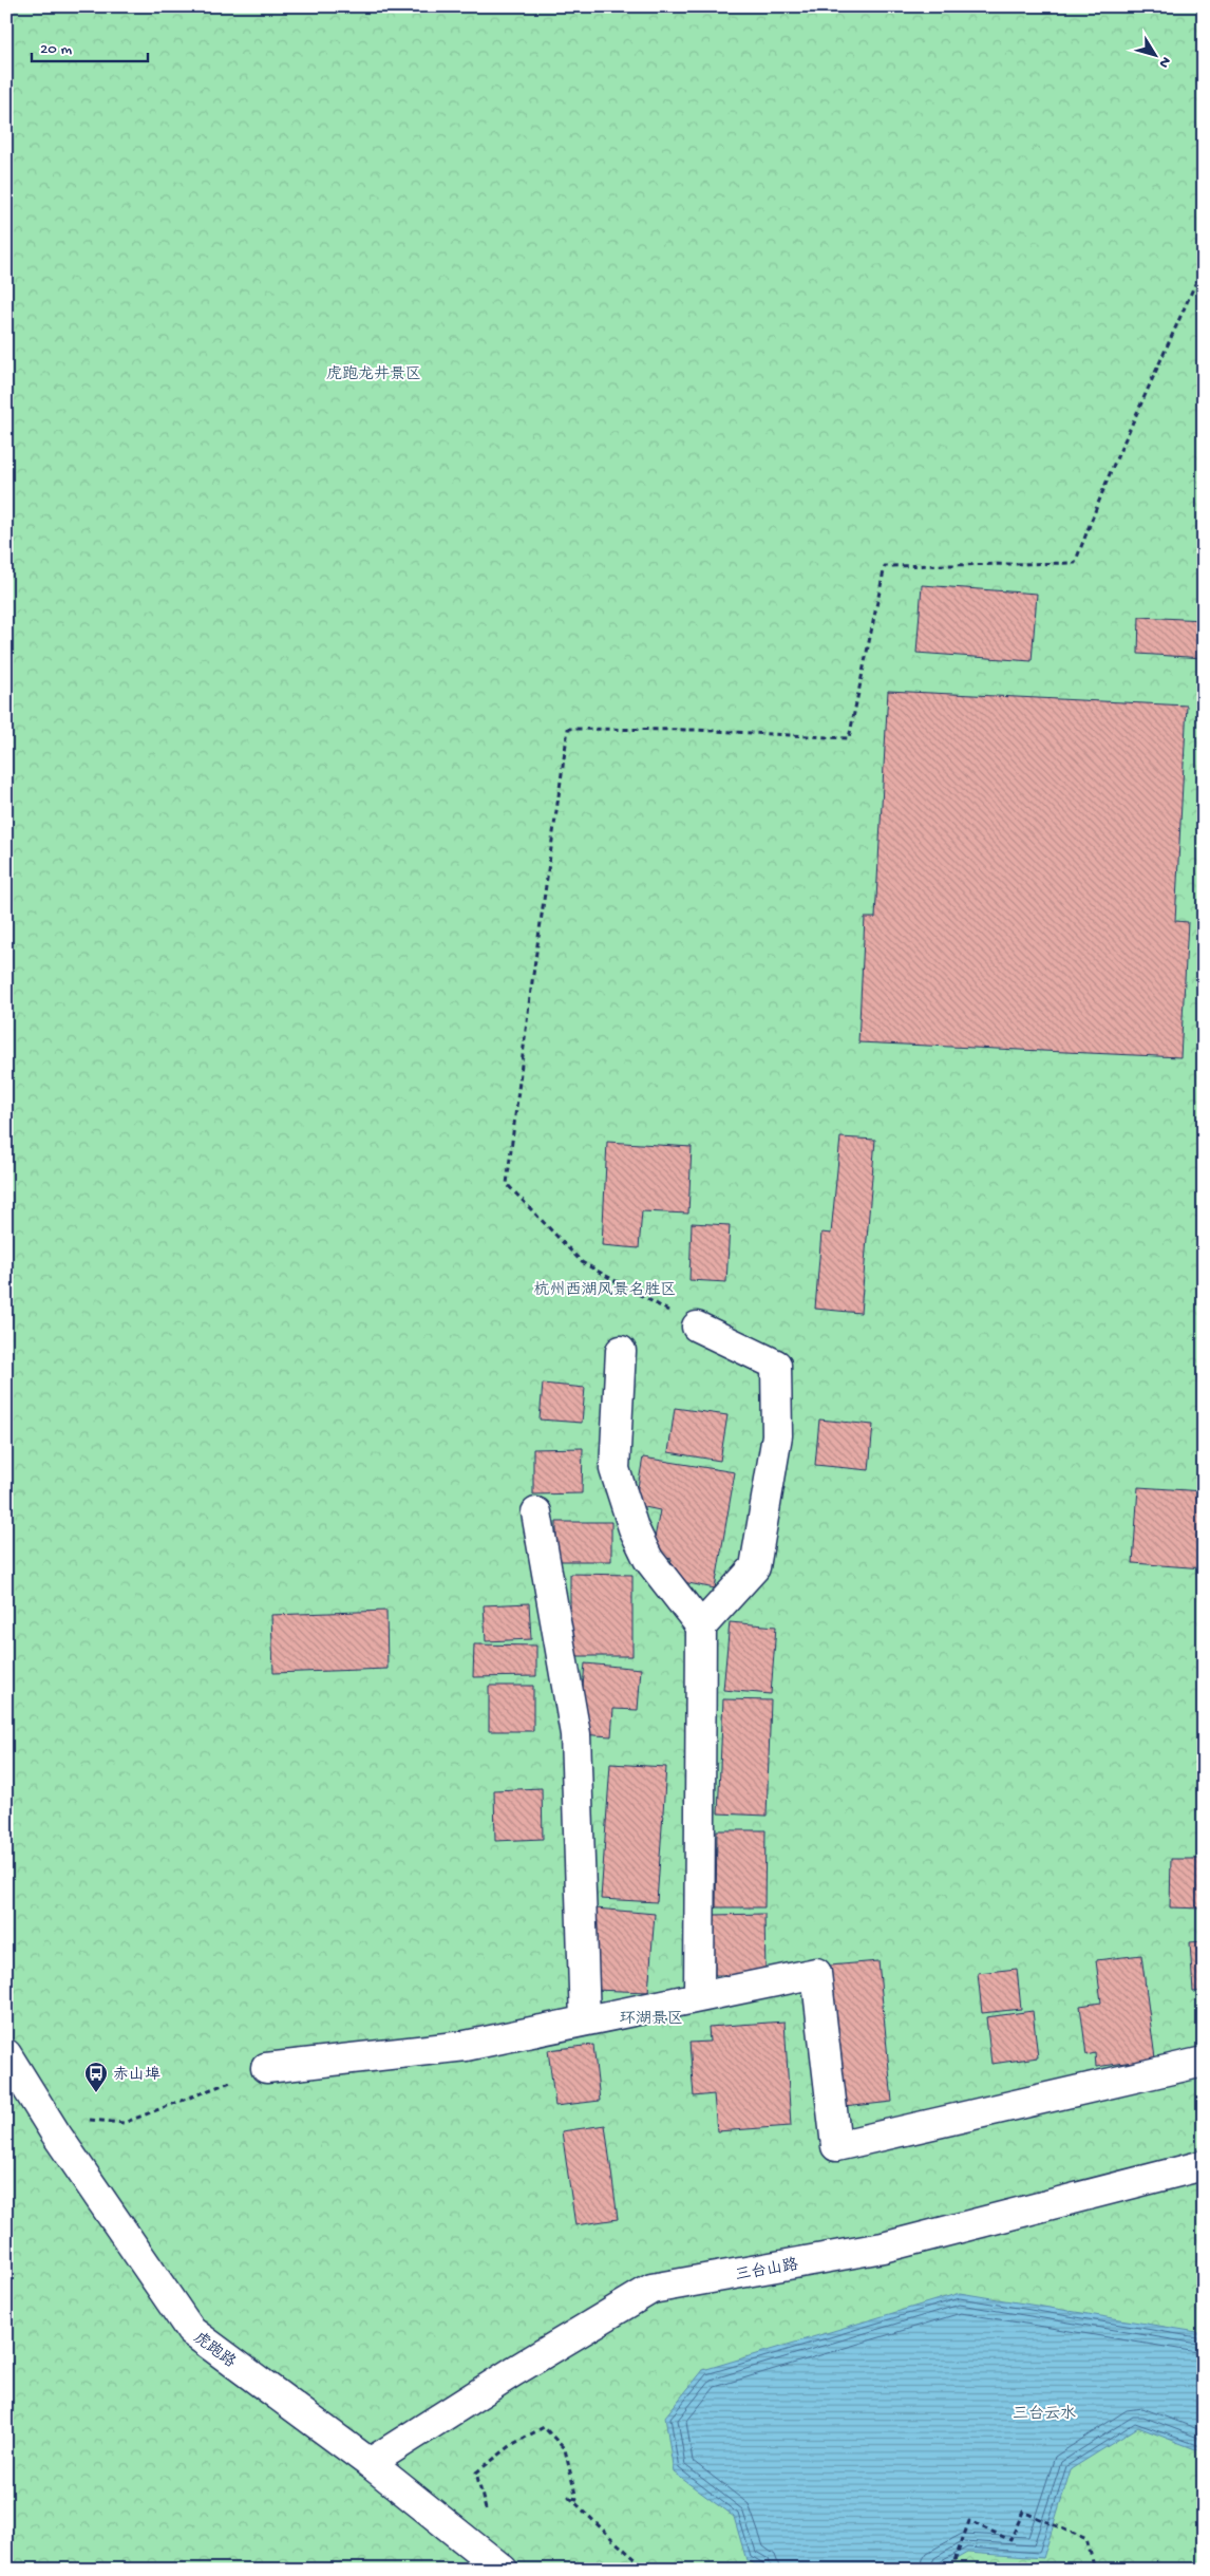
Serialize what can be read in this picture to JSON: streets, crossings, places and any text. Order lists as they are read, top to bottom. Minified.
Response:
{"streets":{"street":["三台山路","虎跑路"]},"crossings":[["三台山路","虎跑路"]],"parks":["虎跑龙井景区","杭州西湖风景名胜区","环湖景区","三台云水"],"places":{"bus stop":["赤山埠"]},"scale_bar":"20 m","north":"bottom right"}
